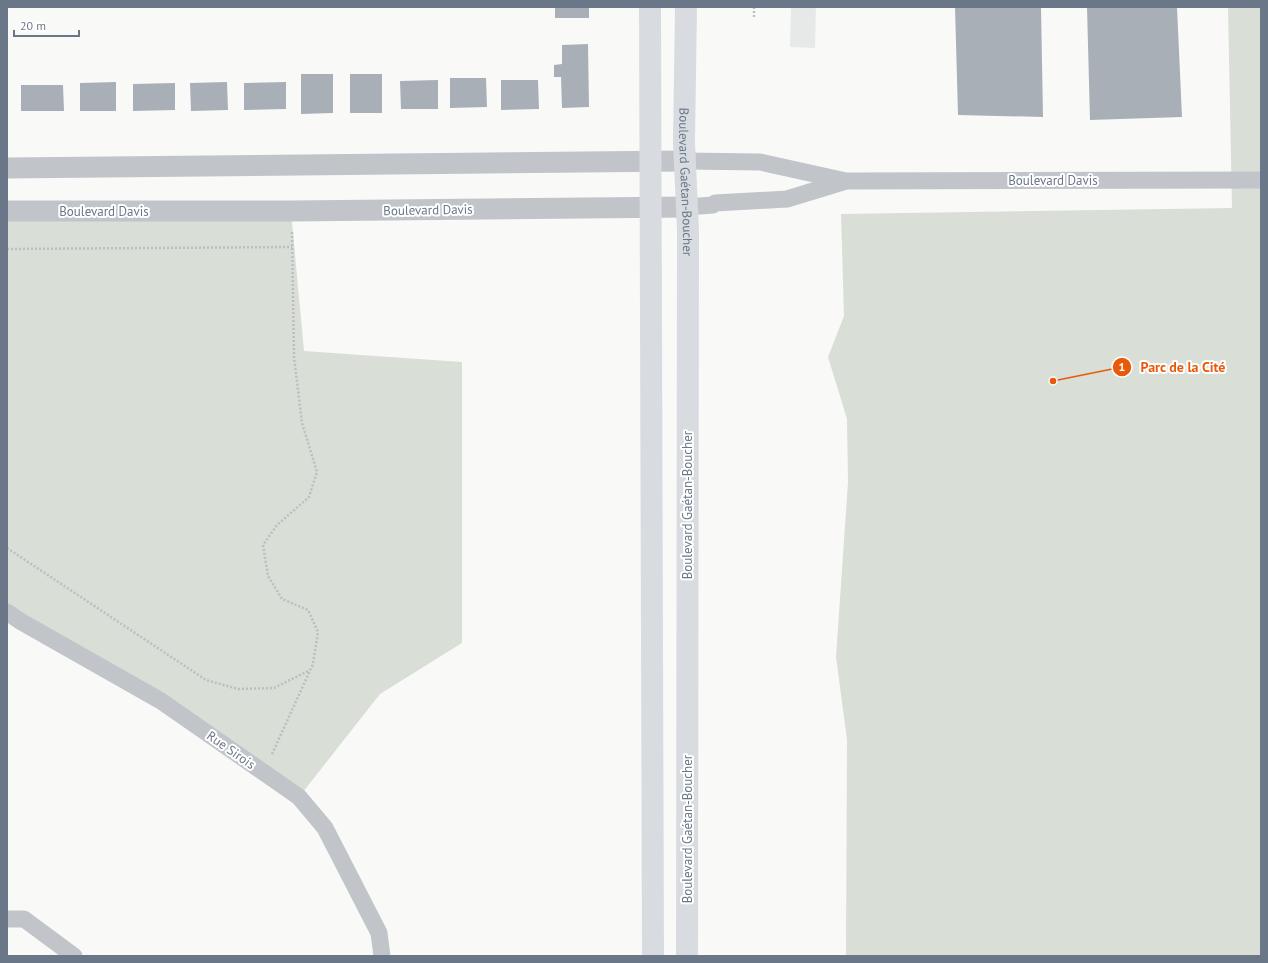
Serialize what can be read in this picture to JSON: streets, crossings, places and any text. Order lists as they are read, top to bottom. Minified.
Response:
{"streets":{"main road":["Boulevard Gaétan-Boucher"],"street":["Boulevard Davis","Rue Sirois"]},"crossings":[["Boulevard Davis","Boulevard Gaétan-Boucher"]],"places":["Parc de la Cité"],"scale_bar":"20 m"}
